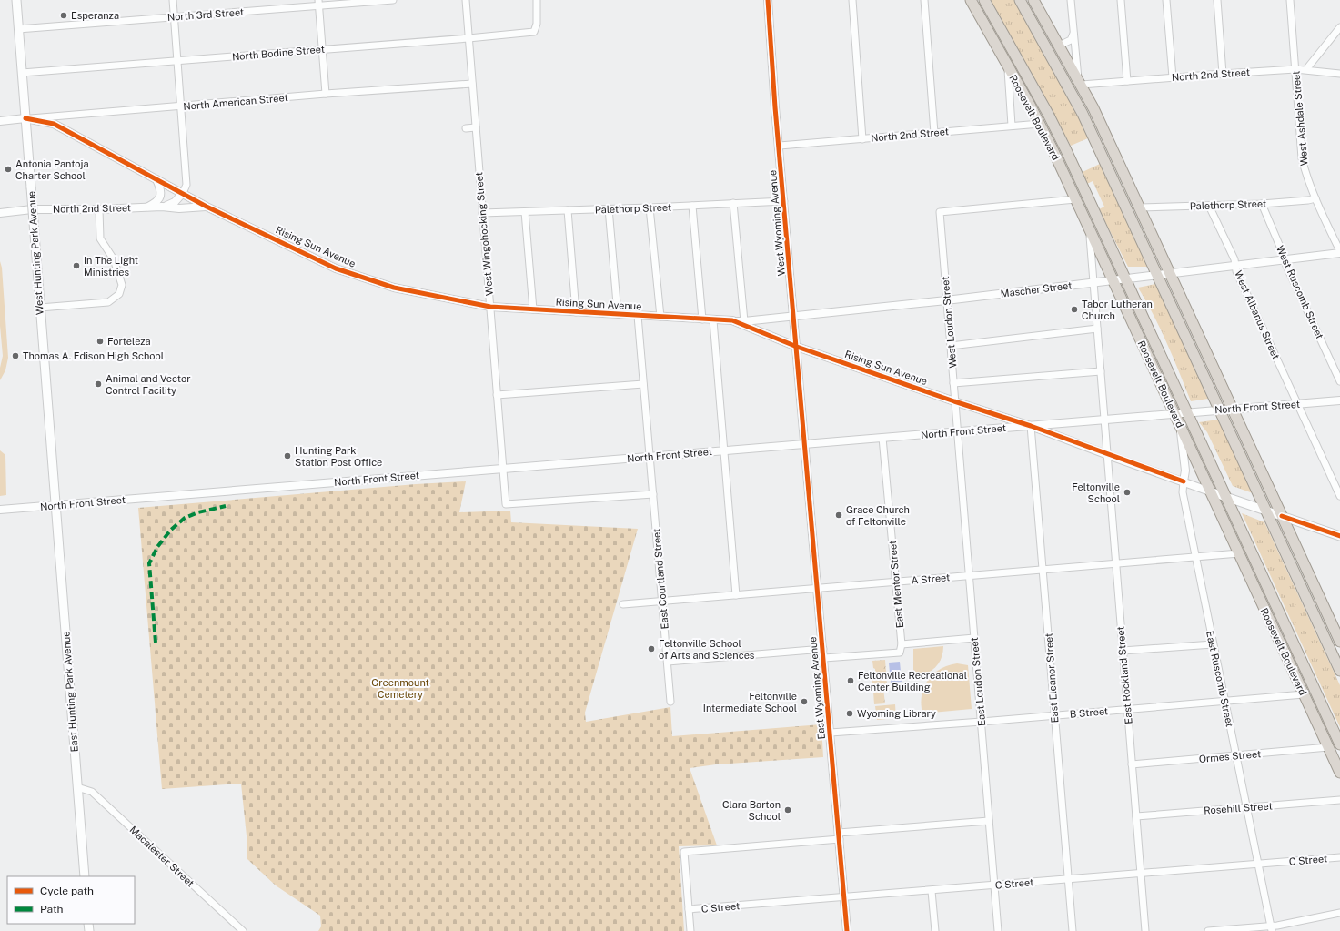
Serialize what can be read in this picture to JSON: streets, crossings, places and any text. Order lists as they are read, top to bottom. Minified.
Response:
{"streets":{"highway":["Roosevelt Boulevard"],"main road":["Rising Sun Avenue","West Hunting Park Avenue","East Hunting Park Avenue"],"street":["North 3rd Street","North Bodine Street","North 2nd Street","North American Street","West Ashdale Street","Palethorp Street","West Wyoming Avenue","West Wingohocking Street","Mascher Street","West Ruscomb Street","West Albanus Street","West Loudon Street","North Front Street","East Courtland Street","A Street","East Mentor Street","East Rockland Street","East Eleanor Street","East Ruscomb Street","East Loudon Street","East Wyoming Avenue","B Street","Ormes Street","Rosehill Street","Macalester Street","C Street"]},"crossings":[["North 3rd Street","West Hunting Park Avenue"],["North Bodine Street","West Wingohocking Street"],["North Bodine Street","West Hunting Park Avenue"],["North 2nd Street","Roosevelt Boulevard"],["North 2nd Street","West Ashdale Street"],["North 2nd Street","West Wyoming Avenue"],["North 2nd Street","Rising Sun Avenue"],["North American Street","West Wingohocking Street"],["North American Street","Rising Sun Avenue"],["North American Street","West Hunting Park Avenue"],["Roosevelt Boulevard","Rising Sun Avenue"],["Roosevelt Boulevard","Mascher Street"],["Roosevelt Boulevard","West Loudon Street"],["Roosevelt Boulevard","North Front Street"],["Roosevelt Boulevard","A Street"],["Roosevelt Boulevard","East Rockland Street"],["Roosevelt Boulevard","East Ruscomb Street"],["Roosevelt Boulevard","B Street"],["Roosevelt Boulevard","Ormes Street"],["West Ashdale Street","Palethorp Street"],["West Ashdale Street","Mascher Street"],["Palethorp Street","West Wyoming Avenue"],["Palethorp Street","West Wingohocking Street"],["Palethorp Street","West Ruscomb Street"],["Palethorp Street","West Albanus Street"],["West Wyoming Avenue","Rising Sun Avenue"],["West Wyoming Avenue","Mascher Street"],["West Wyoming Avenue","North Front Street"],["West Wyoming Avenue","East Wyoming Avenue"],["West Wingohocking Street","Rising Sun Avenue"],["West Wingohocking Street","North Front Street"],["West Wingohocking Street","East Courtland Street"],["Rising Sun Avenue","West Hunting Park Avenue"],["Rising Sun Avenue","Mascher Street"],["Rising Sun Avenue","West Loudon Street"],["Rising Sun Avenue","North Front Street"],["Rising Sun Avenue","East Courtland Street"],["Rising Sun Avenue","East Rockland Street"],["Rising Sun Avenue","East Eleanor Street"],["Rising Sun Avenue","East Ruscomb Street"],["West Hunting Park Avenue","North Front Street"],["West Hunting Park Avenue","East Hunting Park Avenue"],["Mascher Street","West Ruscomb Street"],["Mascher Street","West Albanus Street"],["Mascher Street","West Loudon Street"],["Mascher Street","East Rockland Street"],["West Albanus Street","North Front Street"],["West Loudon Street","North Front Street"],["West Loudon Street","East Loudon Street"],["North Front Street","East Courtland Street"],["North Front Street","East Mentor Street"],["North Front Street","East Rockland Street"],["North Front Street","East Eleanor Street"],["North Front Street","East Loudon Street"],["North Front Street","East Wyoming Avenue"],["North Front Street","East Hunting Park Avenue"],["East Courtland Street","A Street"],["A Street","East Mentor Street"],["A Street","East Rockland Street"],["A Street","East Eleanor Street"],["A Street","East Ruscomb Street"],["A Street","East Loudon Street"],["A Street","East Wyoming Avenue"],["East Rockland Street","B Street"],["East Rockland Street","Ormes Street"],["East Rockland Street","Rosehill Street"],["East Rockland Street","C Street"],["East Eleanor Street","B Street"],["East Eleanor Street","C Street"],["East Ruscomb Street","B Street"],["East Ruscomb Street","Ormes Street"],["East Ruscomb Street","Rosehill Street"],["East Ruscomb Street","C Street"],["East Loudon Street","B Street"],["East Loudon Street","C Street"],["East Wyoming Avenue","B Street"],["East Wyoming Avenue","C Street"],["East Hunting Park Avenue","Macalester Street"]],"parks":["Greenmount Cemetery"],"places":["Esperanza","Antonia Pantoja Charter School","In The Light Ministries","Tabor Lutheran Church","Forteleza","Thomas A. Edison High School","Animal and Vector Control Facility","Hunting Park Station Post Office","Feltonville School","Grace Church of Feltonville","Feltonville School of Arts and Sciences","Feltonville Recreational Center Building","Feltonville Intermediate School","Wyoming Library","Clara Barton School"],"legend":["Cycle path","Path"]}
